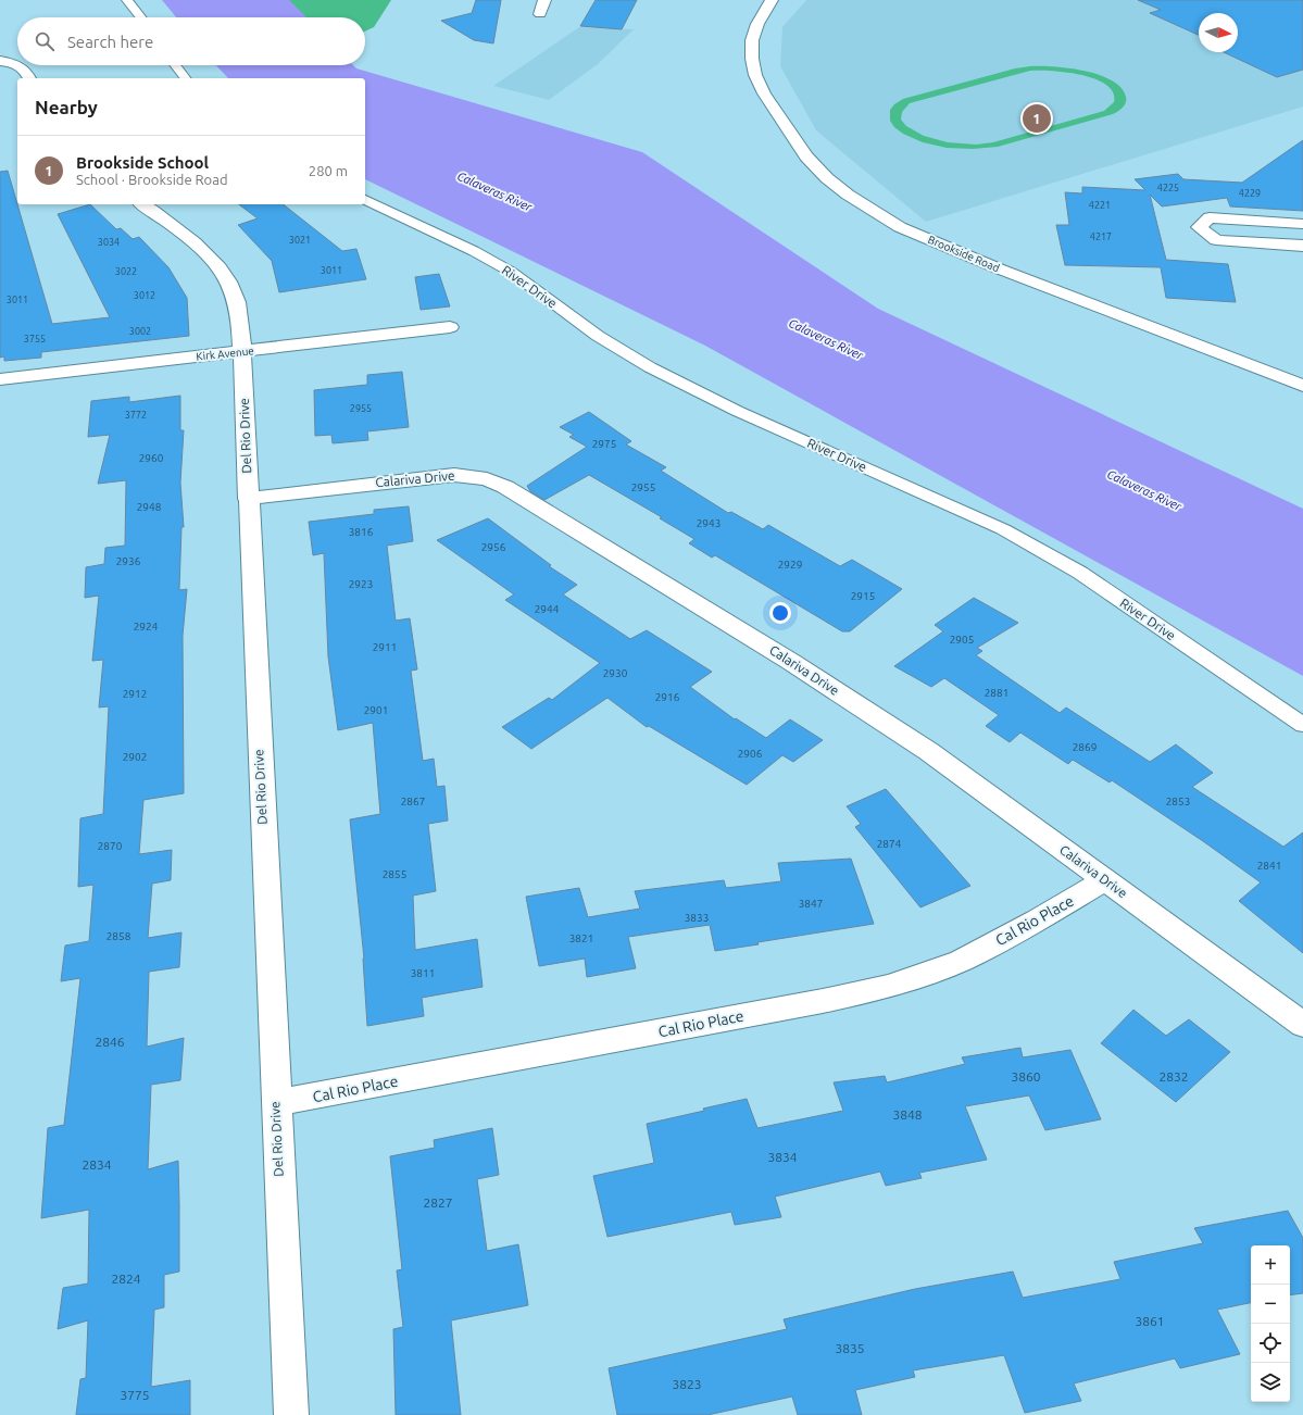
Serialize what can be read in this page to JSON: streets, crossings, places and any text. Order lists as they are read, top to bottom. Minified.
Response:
{"streets":{"street":["Brookside Road","Kirk Avenue","Del Rio Drive","Calariva Drive","Cal Rio Place"],"lane":["River Drive"]},"crossings":[["Kirk Avenue","Del Rio Drive"],["Del Rio Drive","Calariva Drive"],["Del Rio Drive","Cal Rio Place"],["Calariva Drive","Cal Rio Place"]],"water":["Calaveras River"],"house_numbers":["4225","4229","4221","4217","3021","3034","3011","3022","3012","3011","3002","3755","2955","3772","2975","2960","2955","2948","2943","3816","2956","2936","2929","2923","2915","2944","2924","2905","2911","2930","2881","2912","2916","2901","2869","2906","2902","2867","2853","2874","2870","2841","2855","3847","3833","2858","3821","3811","2846","3860","2832","3848","3834","2834","2827","2824","3861","3835","3823","3775"],"north":"right","page":{"search":"Search here","heading":"Nearby","pins":"1","list":[{"mark":"1","name":"Brookside School","note":"School · Brookside Road","value":"280 m"}],"map_buttons":["+","−"]}}
